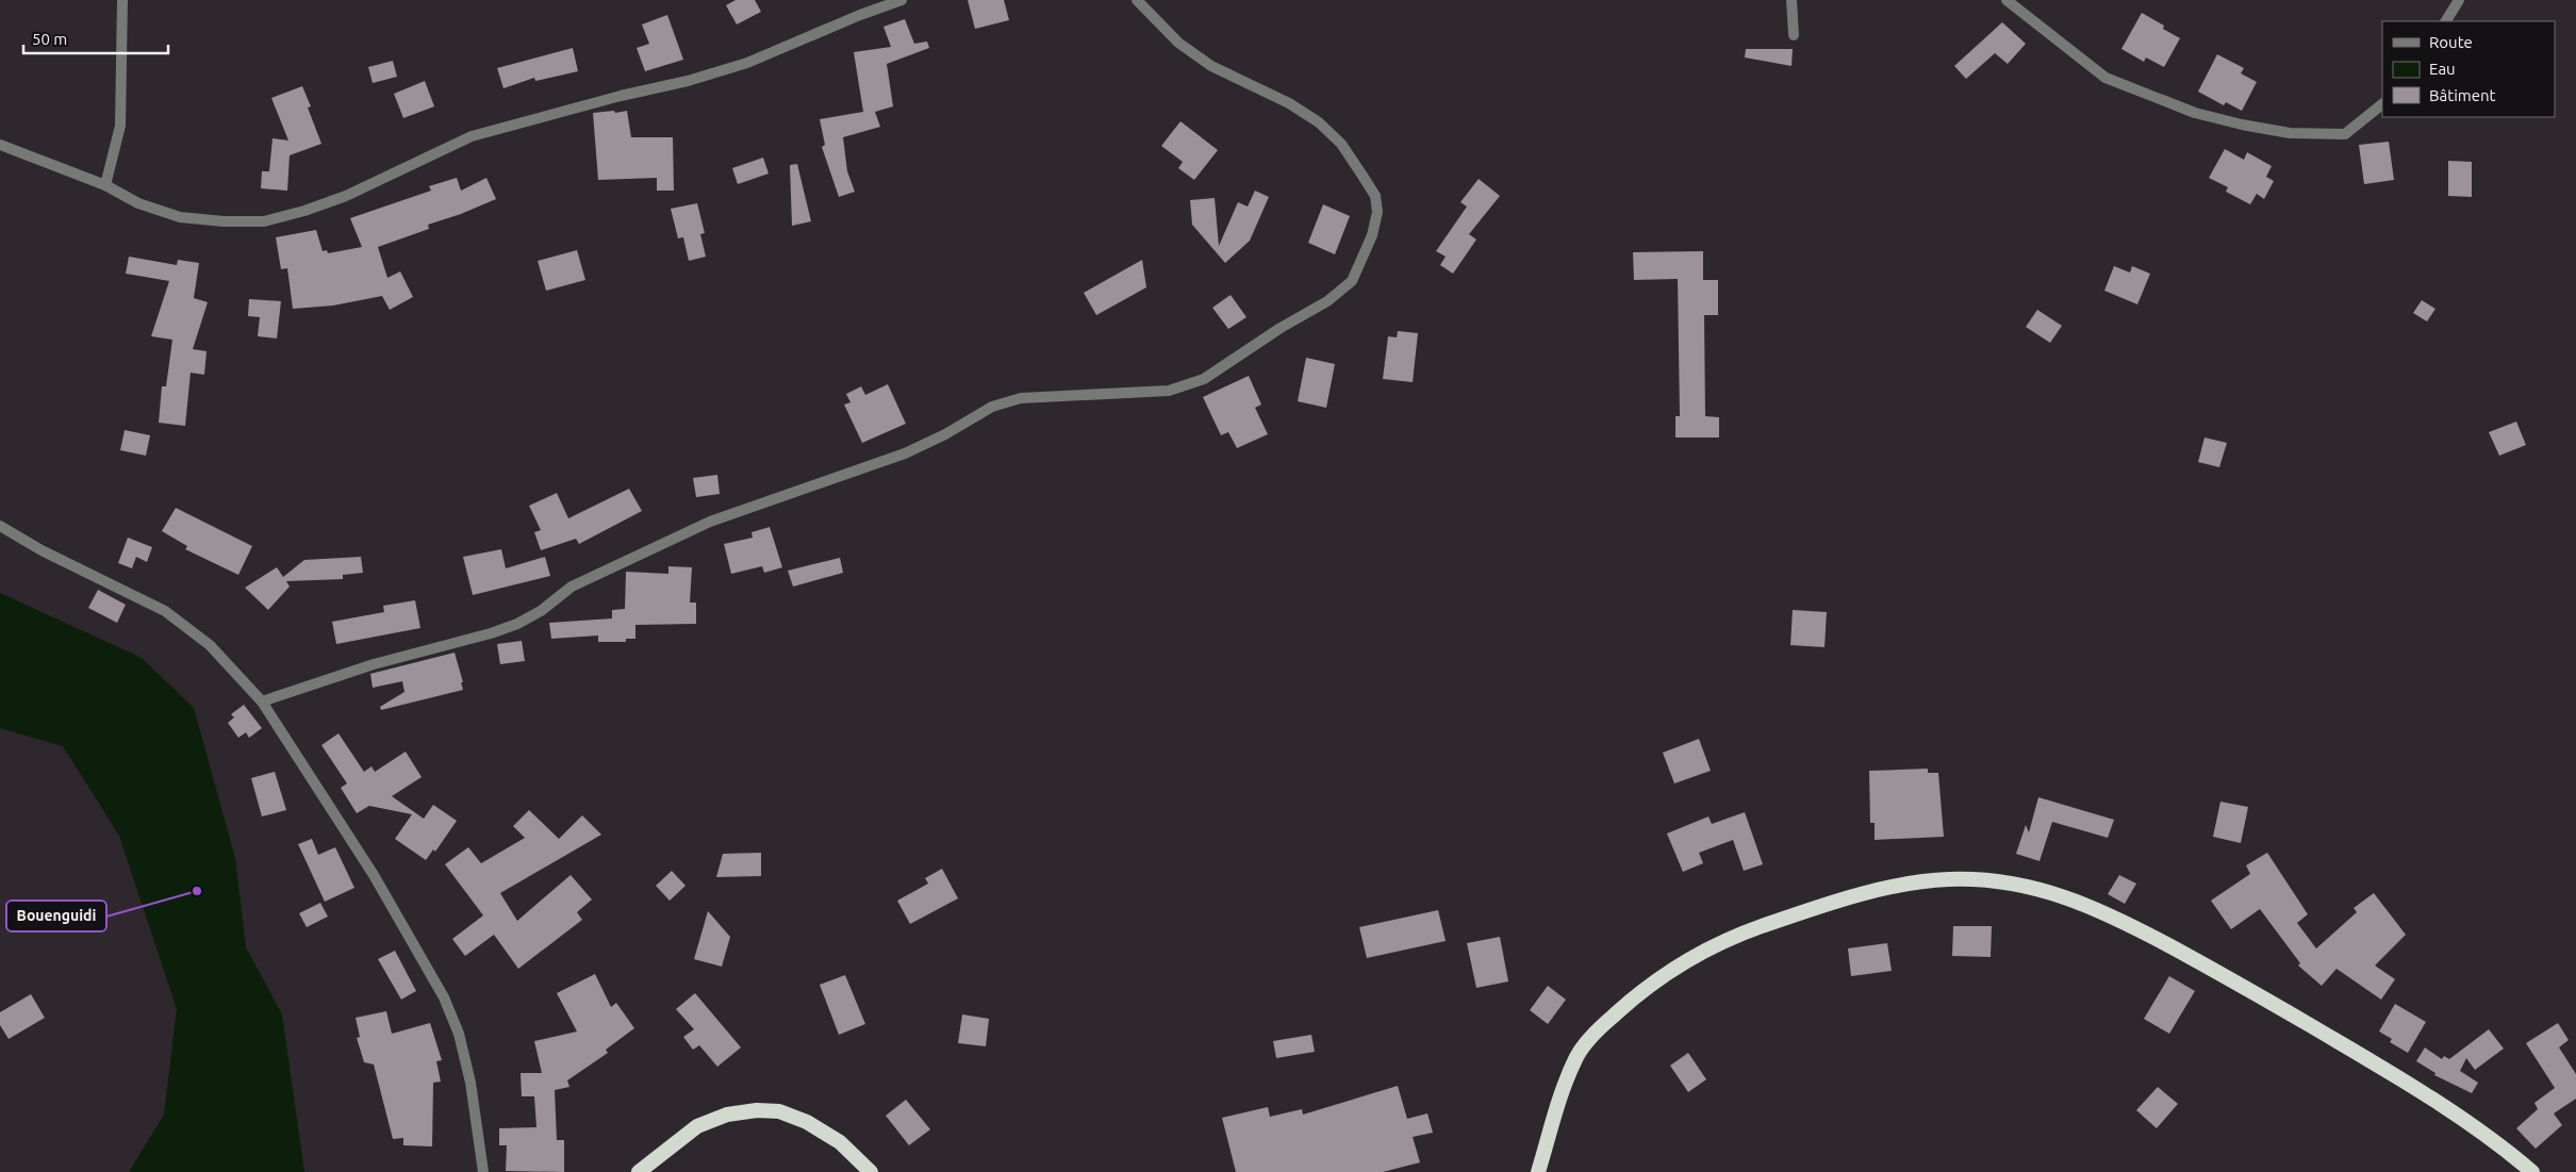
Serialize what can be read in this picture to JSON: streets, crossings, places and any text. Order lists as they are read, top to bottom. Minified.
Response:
{"places":["Bouenguidi"],"legend":["Route","Eau","Bâtiment"],"scale_bar":"50 m"}
